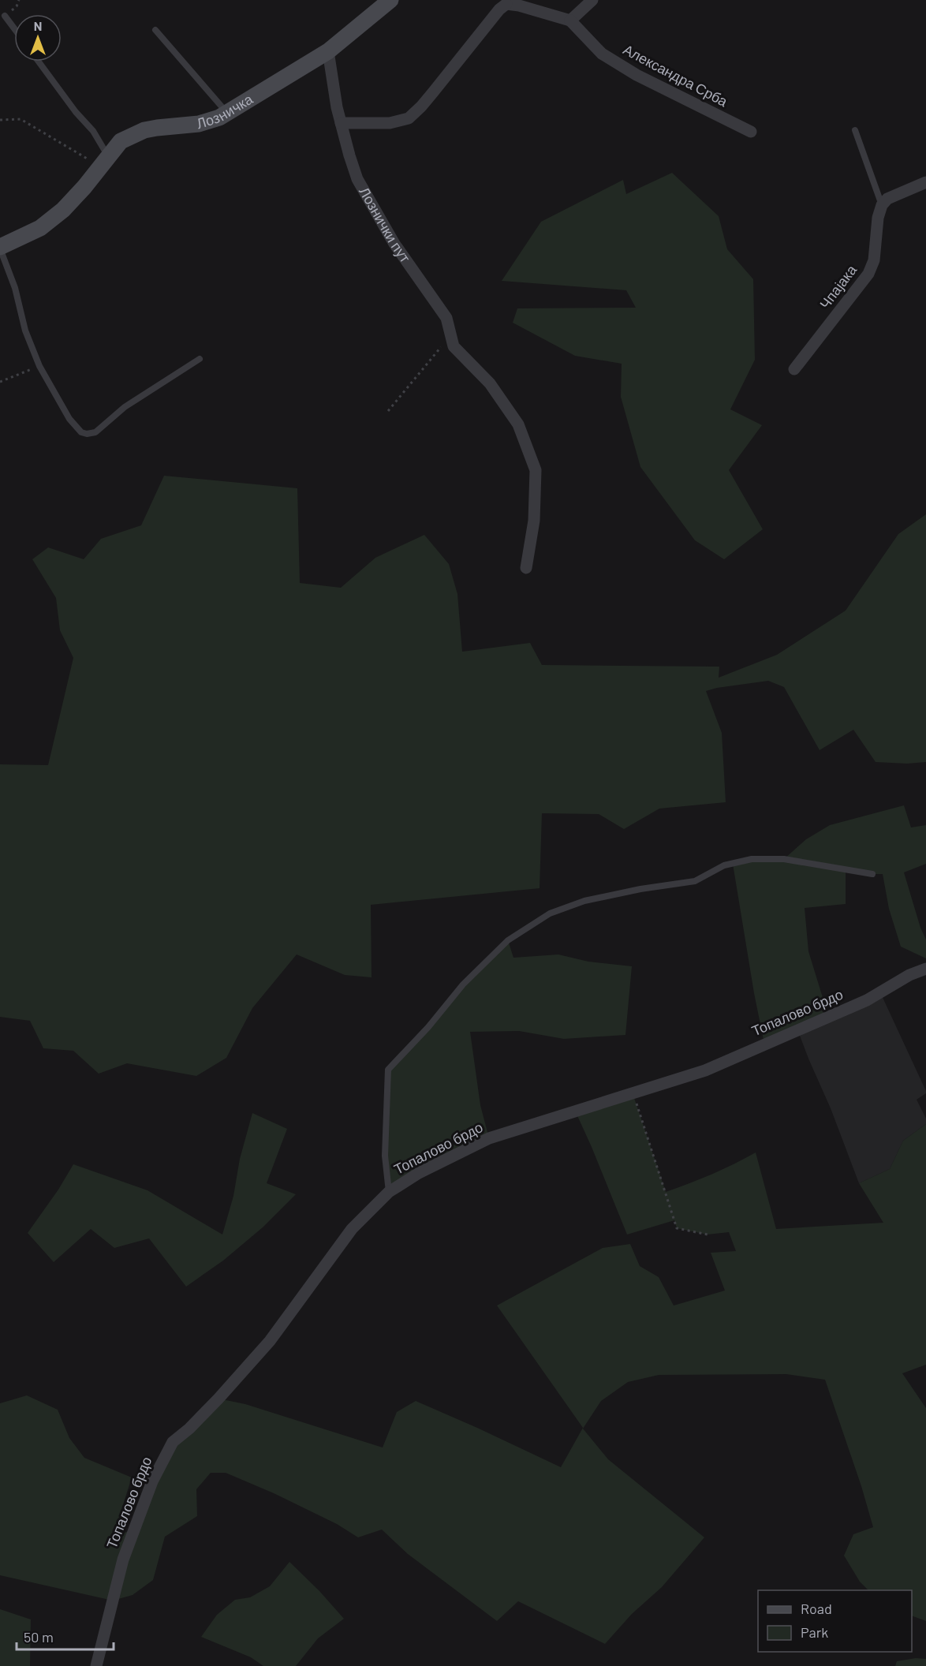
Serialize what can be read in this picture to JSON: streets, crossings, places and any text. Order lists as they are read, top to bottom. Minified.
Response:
{"streets":{"street":["Александра Срба","Лозничка","Лознички пут","Чпајака","Топалово брдо"]},"crossings":[["Лозничка","Лознички пут"]],"legend":["Road","Park"],"scale_bar":"50 m","north":"top"}
